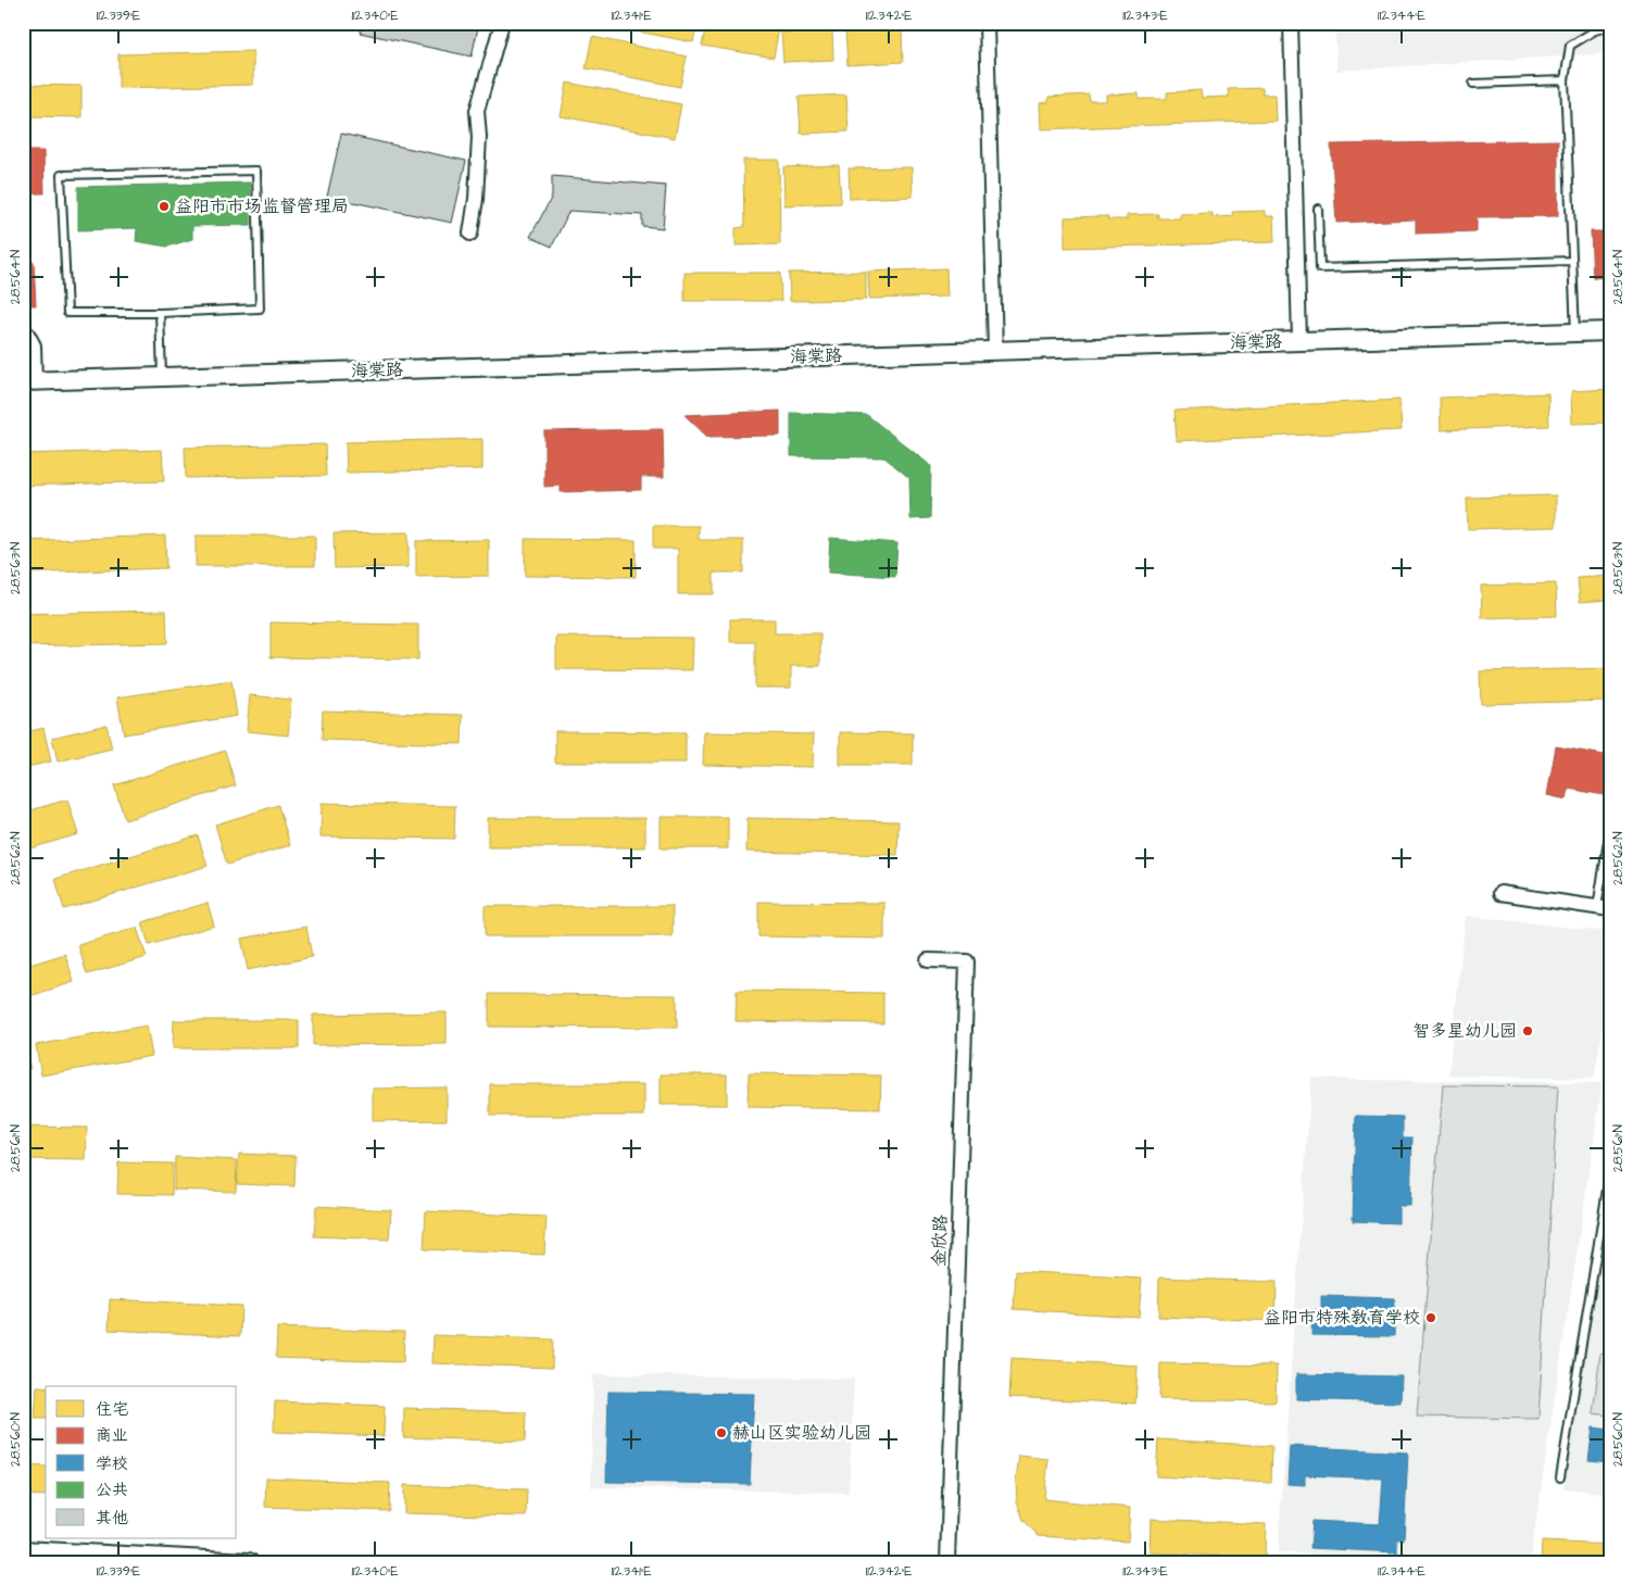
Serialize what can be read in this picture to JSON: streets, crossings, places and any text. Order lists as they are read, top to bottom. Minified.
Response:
{"streets":{"street":["海棠路","金欣路"]},"places":["益阳市市场监督管理局","智多星幼儿园","益阳市特殊教育学校","赫山区实验幼儿园"],"legend":["住宅","商业","学校","公共","其他"],"coordinates":["112.339°E","112.340°E","112.341°E","112.342°E","112.343°E","112.344°E","28.564°N","28.563°N","28.562°N","28.561°N","28.560°N"]}
